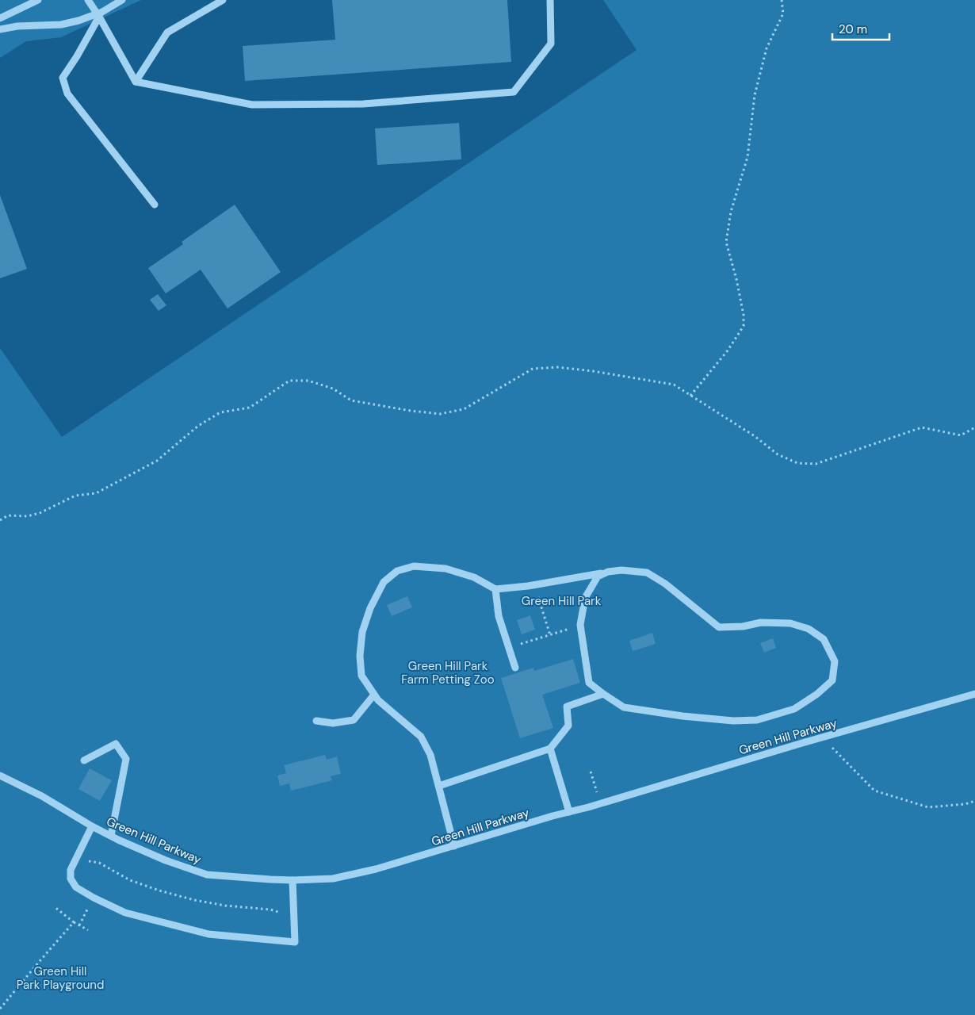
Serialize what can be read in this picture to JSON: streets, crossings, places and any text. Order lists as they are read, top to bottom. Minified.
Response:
{"streets":{"street":["Green Hill Parkway"]},"parks":["Green Hill Park","Green Hill Park Farm Petting Zoo","Green Hill Park Playground"],"scale_bar":"20 m"}
